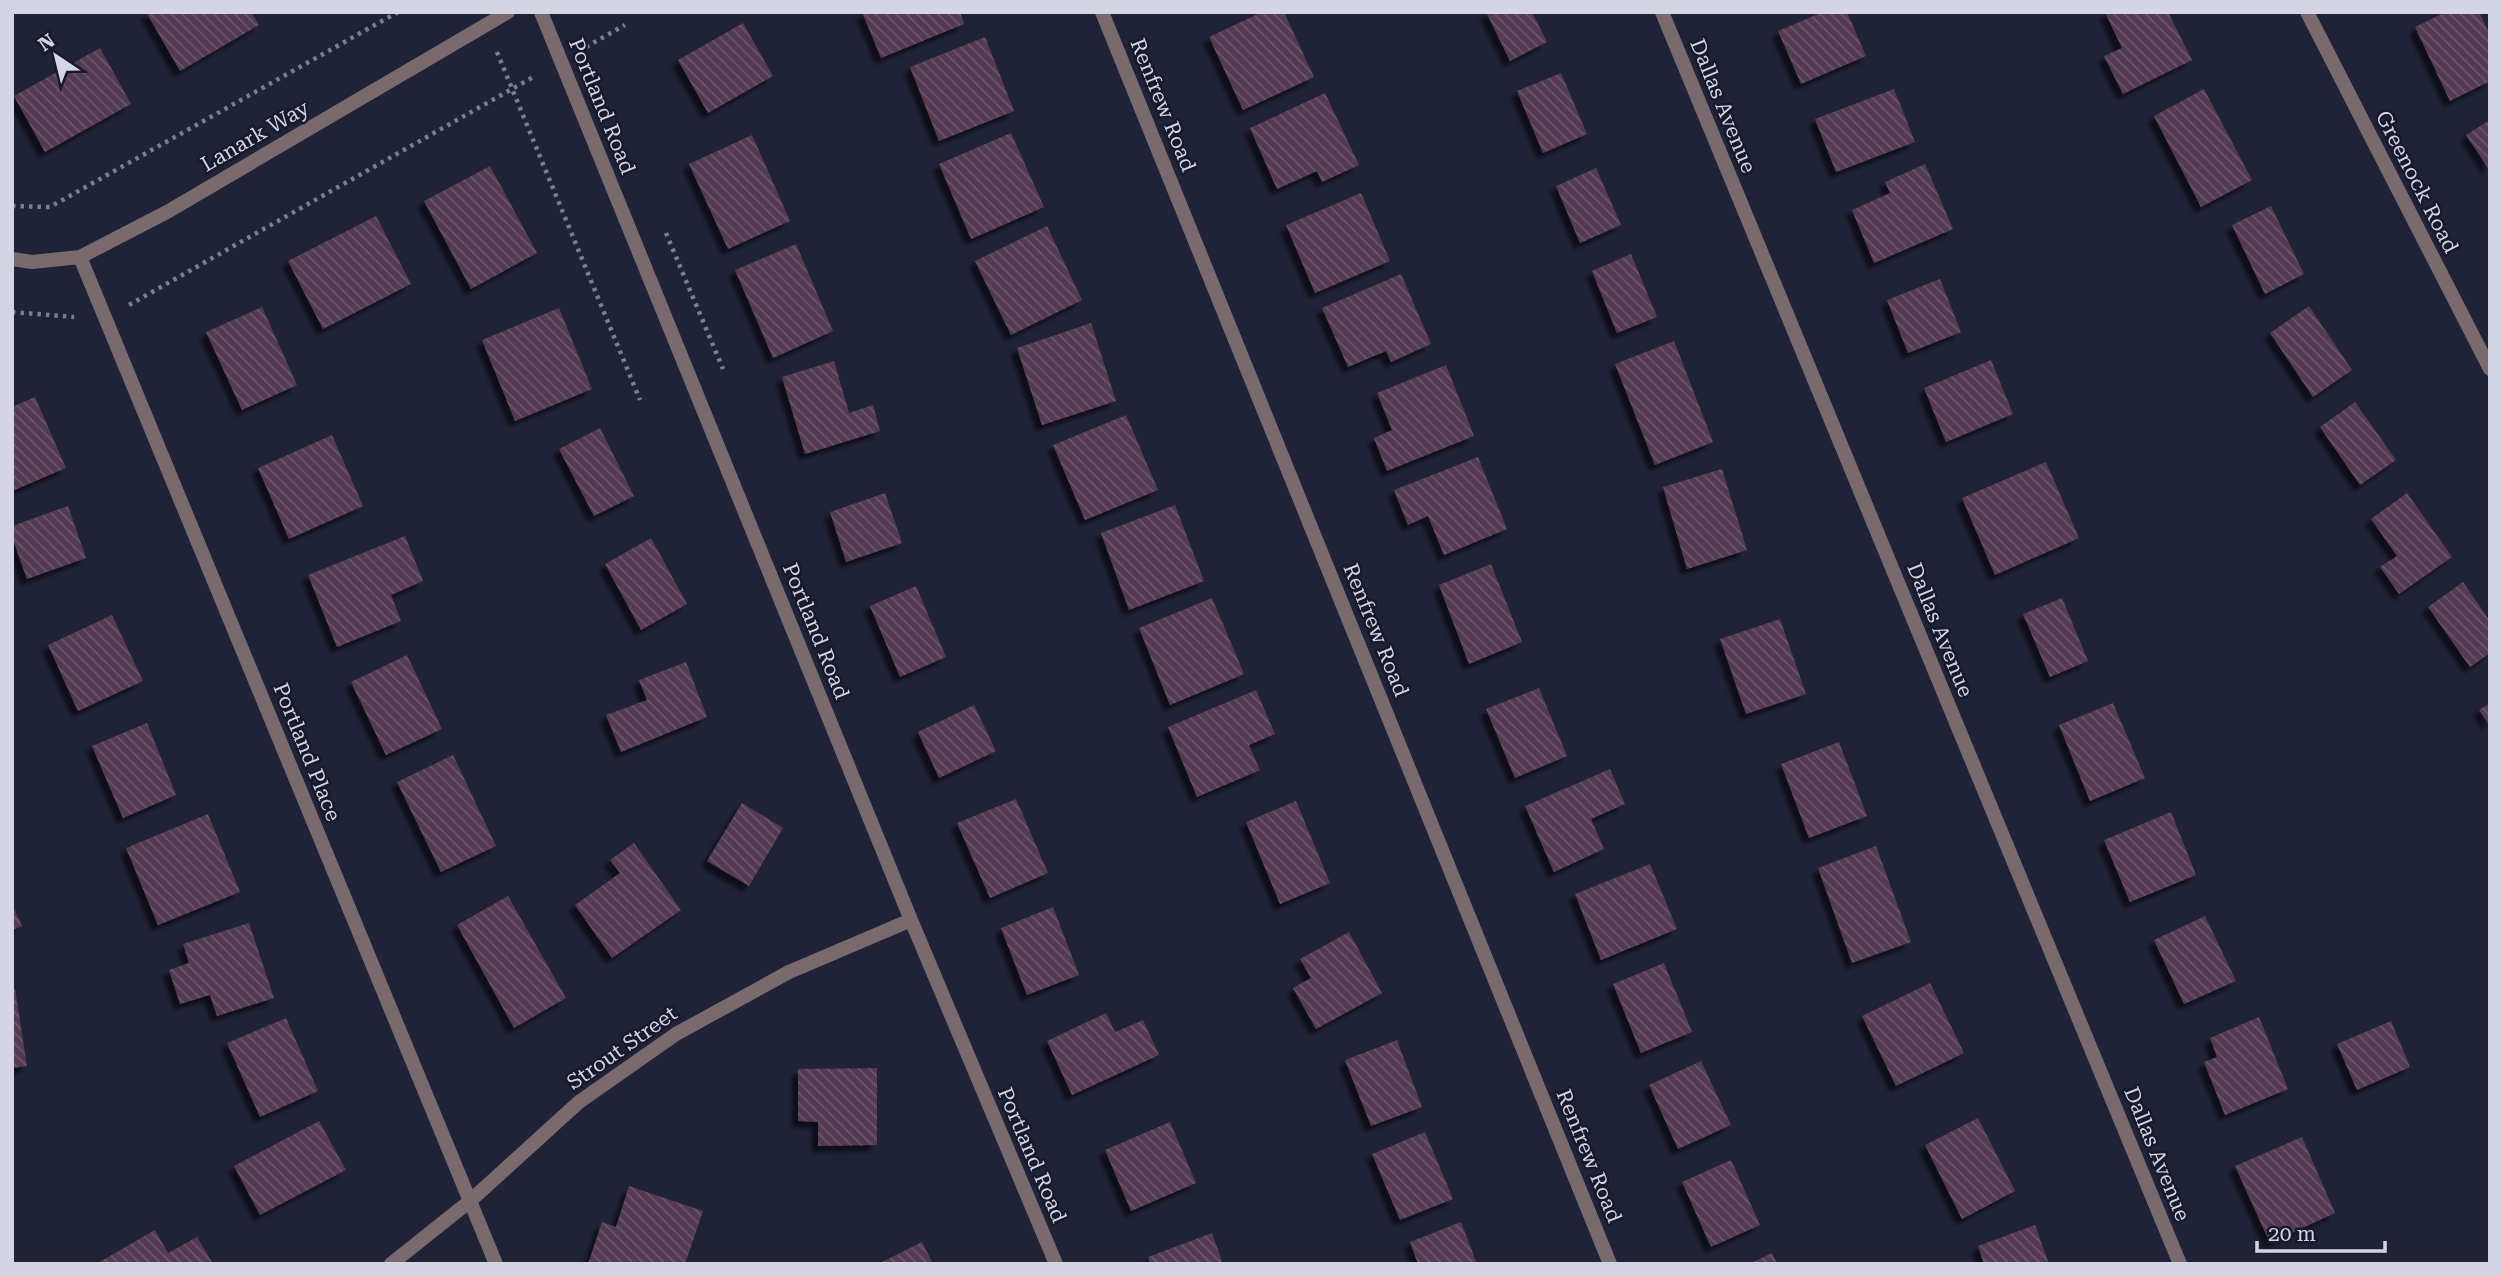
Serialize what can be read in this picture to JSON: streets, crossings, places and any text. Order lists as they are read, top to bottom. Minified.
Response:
{"streets":{"street":["Renfrew Road","Portland Road","Dallas Avenue","Lanark Way","Greenock Road","Portland Place","Strout Street"]},"crossings":[["Portland Road","Strout Street"],["Lanark Way","Portland Place"],["Portland Place","Strout Street"]],"scale_bar":"20 m","north":"top left"}
